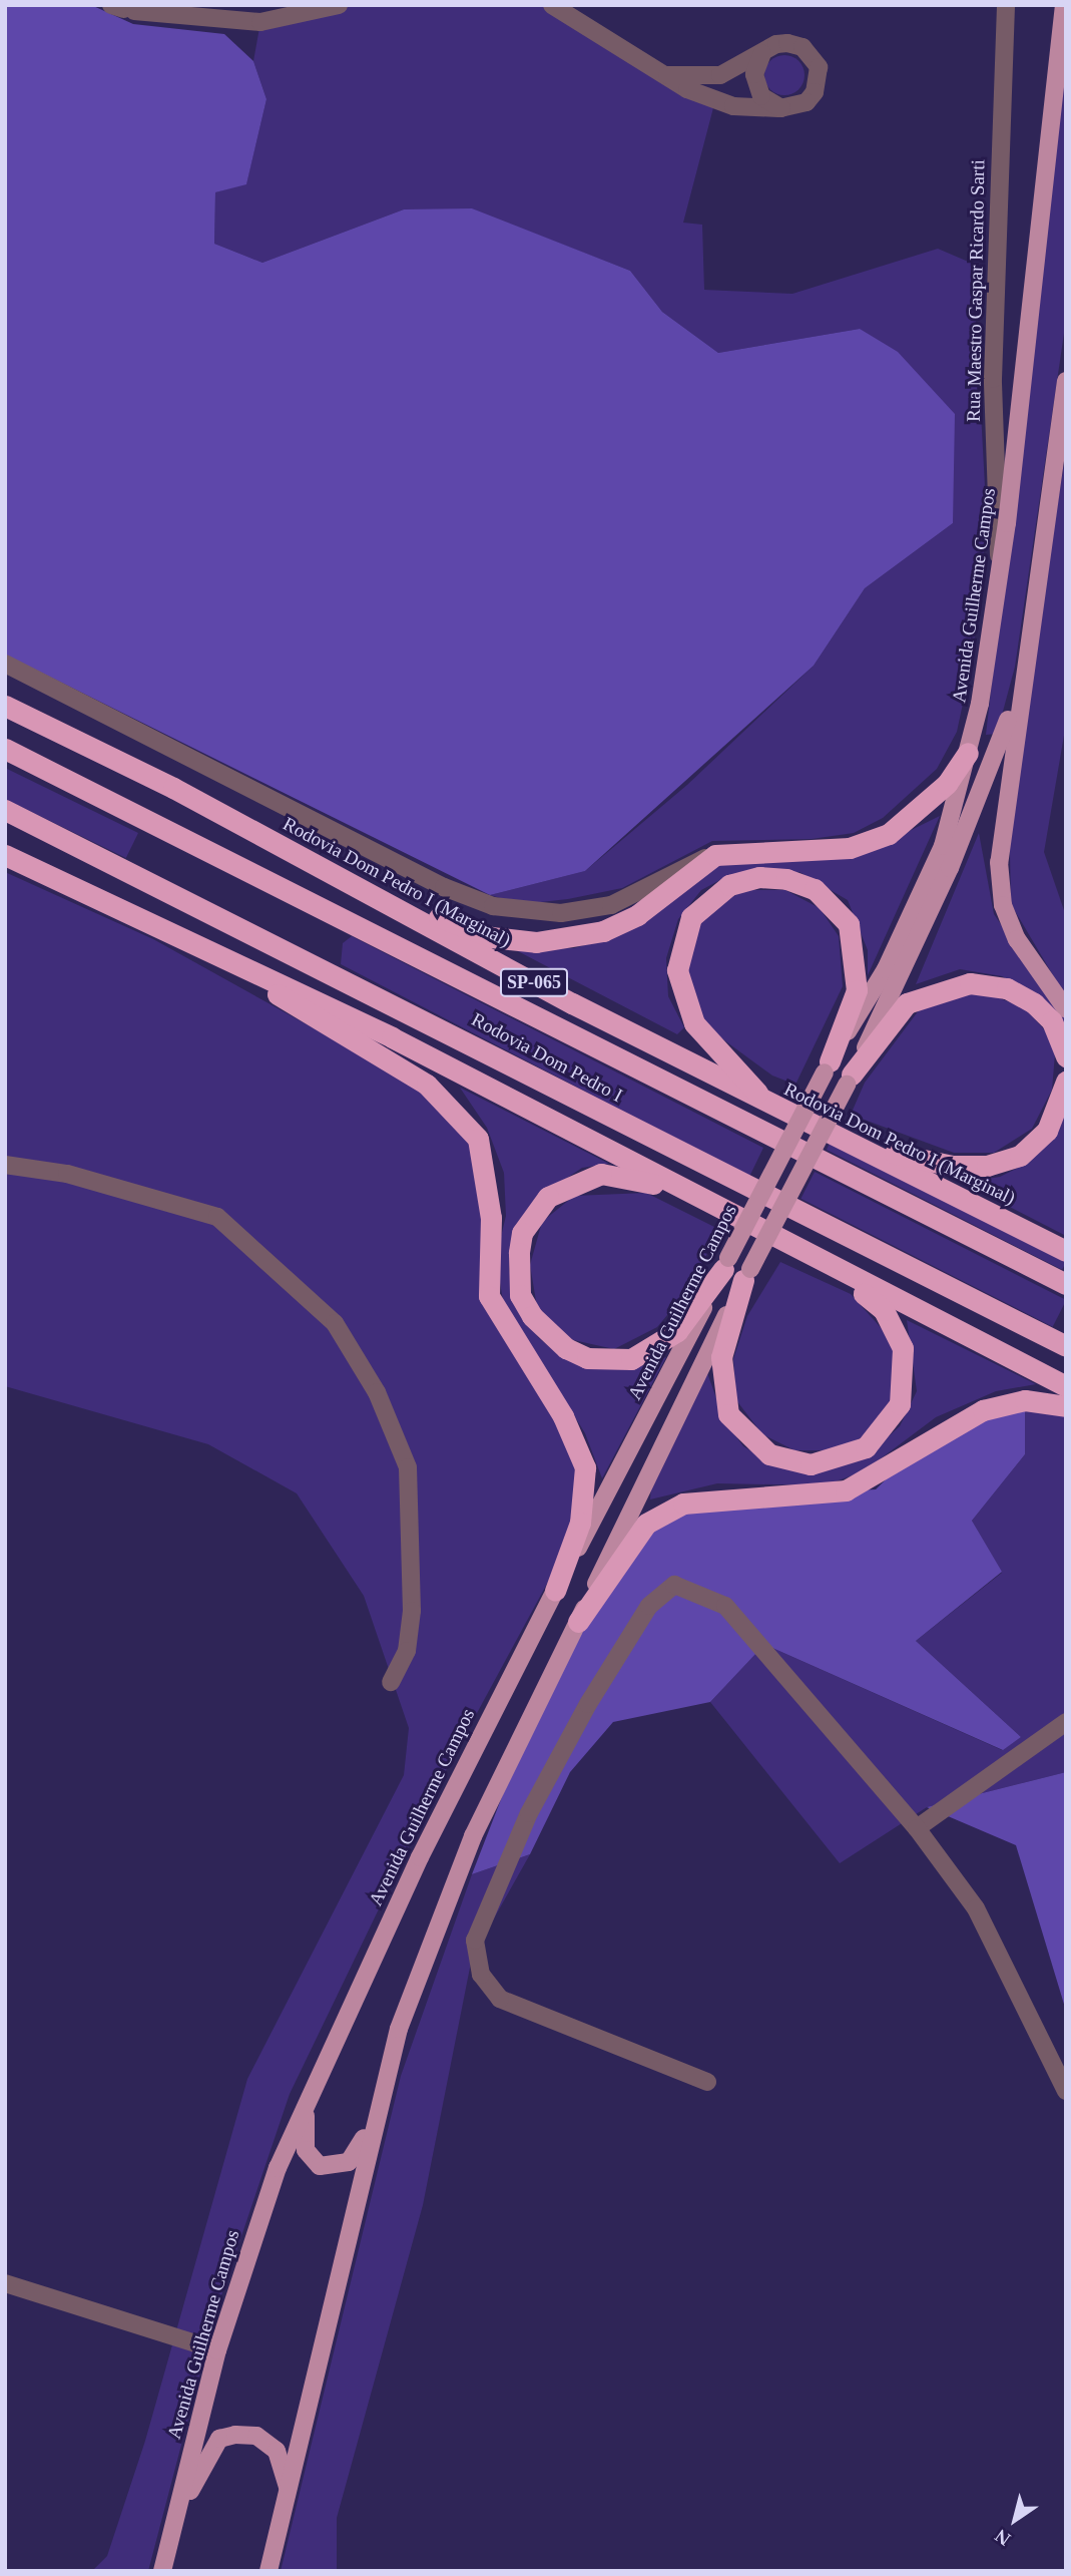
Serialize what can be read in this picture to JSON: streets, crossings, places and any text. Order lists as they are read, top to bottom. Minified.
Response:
{"streets":{"highway":["Rodovia Dom Pedro I (Marginal)","SP-065","Rodovia Dom Pedro I"],"main road":["Avenida Guilherme Campos"],"street":["Rua Maestro Gaspar Ricardo Sarti"]},"crossings":[["Rua Maestro Gaspar Ricardo Sarti","Avenida Guilherme Campos"]],"north":"bottom left"}
